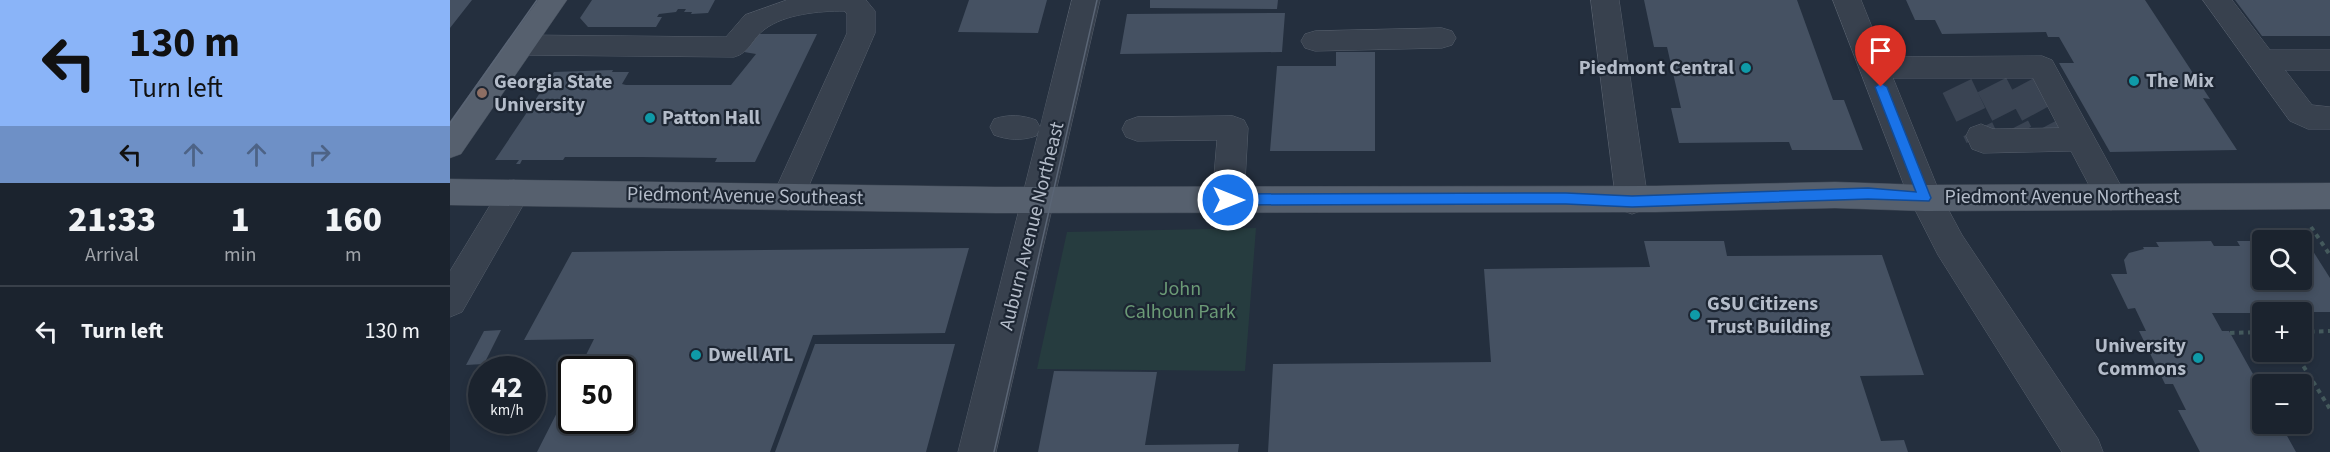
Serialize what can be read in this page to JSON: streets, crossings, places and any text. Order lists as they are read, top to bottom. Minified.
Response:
{"streets":{"main road":["Piedmont Avenue Southeast","Piedmont Avenue Northeast"],"street":["Auburn Avenue Northeast"]},"crossings":[["Piedmont Avenue Southeast","Piedmont Avenue Northeast"],["Piedmont Avenue Southeast","Auburn Avenue Northeast"],["Piedmont Avenue Northeast","Auburn Avenue Northeast"]],"parks":["John Calhoun Park"],"places":["Piedmont Central","The Mix","Georgia State University","Patton Hall","GSU Citizens Trust Building","Dwell ATL","University Commons"],"page":{"turn":["130 m","Turn left"],"eta":["21:33","Arrival","1","min","160","m"],"map_buttons":["+","−"],"list":[{"name":"Turn left","value":"130 m"}],"speed":"42 km/h","limit":"50"}}
